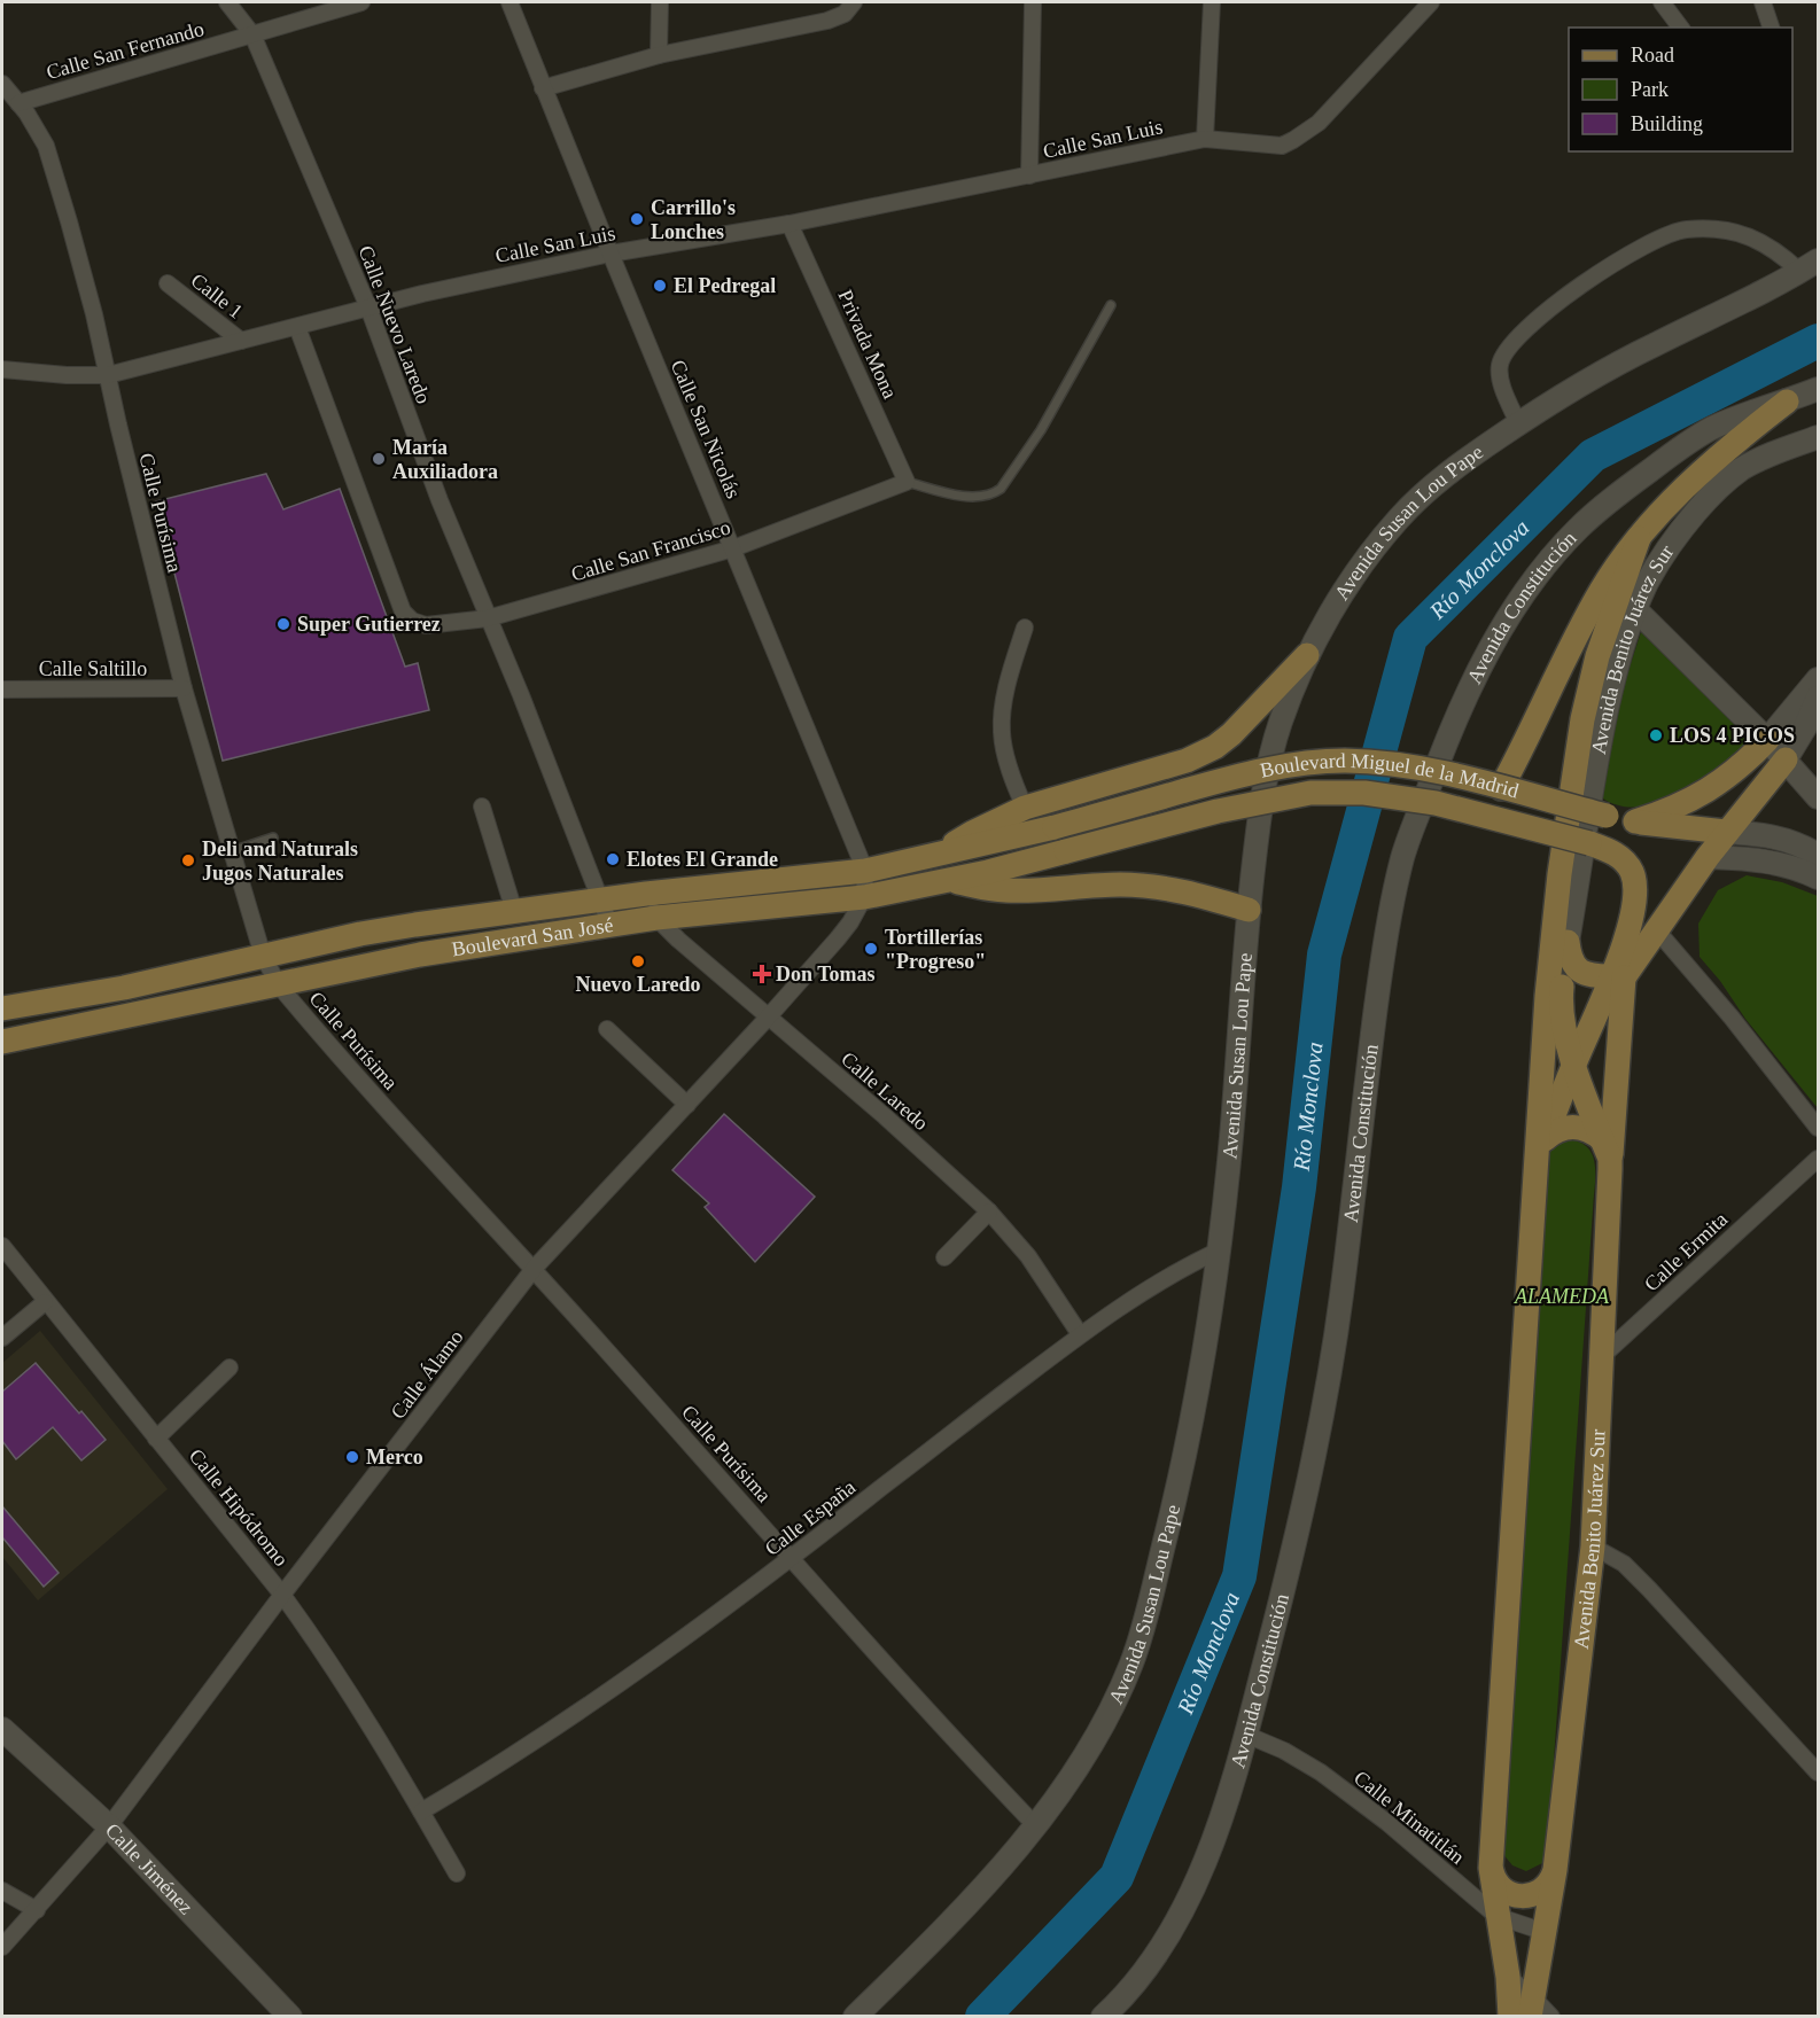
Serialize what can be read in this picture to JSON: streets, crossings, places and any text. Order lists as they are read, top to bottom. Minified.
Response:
{"streets":{"main road":["Avenida Benito Juárez Sur","Boulevard Miguel de la Madrid","Boulevard San José"],"street":["Calle San Fernando","Calle San Luis","Calle 1","Calle Nuevo Laredo","Privada Mona","Calle San Nicolás","Calle Purísima","Avenida Susan Lou Pape","Calle San Francisco","Avenida Constitución","Calle Saltillo","Calle Laredo","Calle Ermita","Calle Álamo","Calle Hipódromo","Calle España","Calle Minatitlán","Calle Jiménez"]},"crossings":[["Calle San Fernando","Calle Nuevo Laredo"],["Calle San Fernando","Calle Purísima"],["Calle San Luis","Calle 1"],["Calle San Luis","Calle Nuevo Laredo"],["Calle San Luis","Privada Mona"],["Calle San Luis","Calle San Nicolás"],["Calle San Luis","Calle Purísima"],["Calle San Luis","Calle San Francisco"],["Calle Nuevo Laredo","Calle San Francisco"],["Calle Nuevo Laredo","Boulevard San José"],["Privada Mona","Calle San Francisco"],["Calle San Nicolás","Calle San Francisco"],["Calle San Nicolás","Boulevard San José"],["Calle San Nicolás","Calle Álamo"],["Calle Purísima","Avenida Susan Lou Pape"],["Calle Purísima","Calle Saltillo"],["Calle Purísima","Boulevard San José"],["Calle Purísima","Calle Álamo"],["Calle Purísima","Calle España"],["Avenida Susan Lou Pape","Calle España"],["Avenida Constitución","Calle Minatitlán"],["Avenida Benito Juárez Sur","Calle Ermita"],["Avenida Benito Juárez Sur","Calle Minatitlán"],["Boulevard Miguel de la Madrid","Boulevard San José"],["Boulevard San José","Calle Laredo"],["Boulevard San José","Calle Álamo"],["Calle Laredo","Calle Álamo"],["Calle Laredo","Calle España"],["Calle Álamo","Calle Hipódromo"],["Calle Álamo","Calle Jiménez"],["Calle Hipódromo","Calle España"]],"water":["Río Monclova"],"parks":["ALAMEDA"],"places":{"other":["Carrillo's Lonches","El Pedregal","María Auxiliadora","Super Gutierrez","LOS 4 PICOS","Elotes El Grande","Deli and Naturals Jugos Naturales","Tortillerías \"Progreso\"","Nuevo Laredo","Merco"],"health":["Don Tomas"]},"legend":["Road","Park","Building"]}
